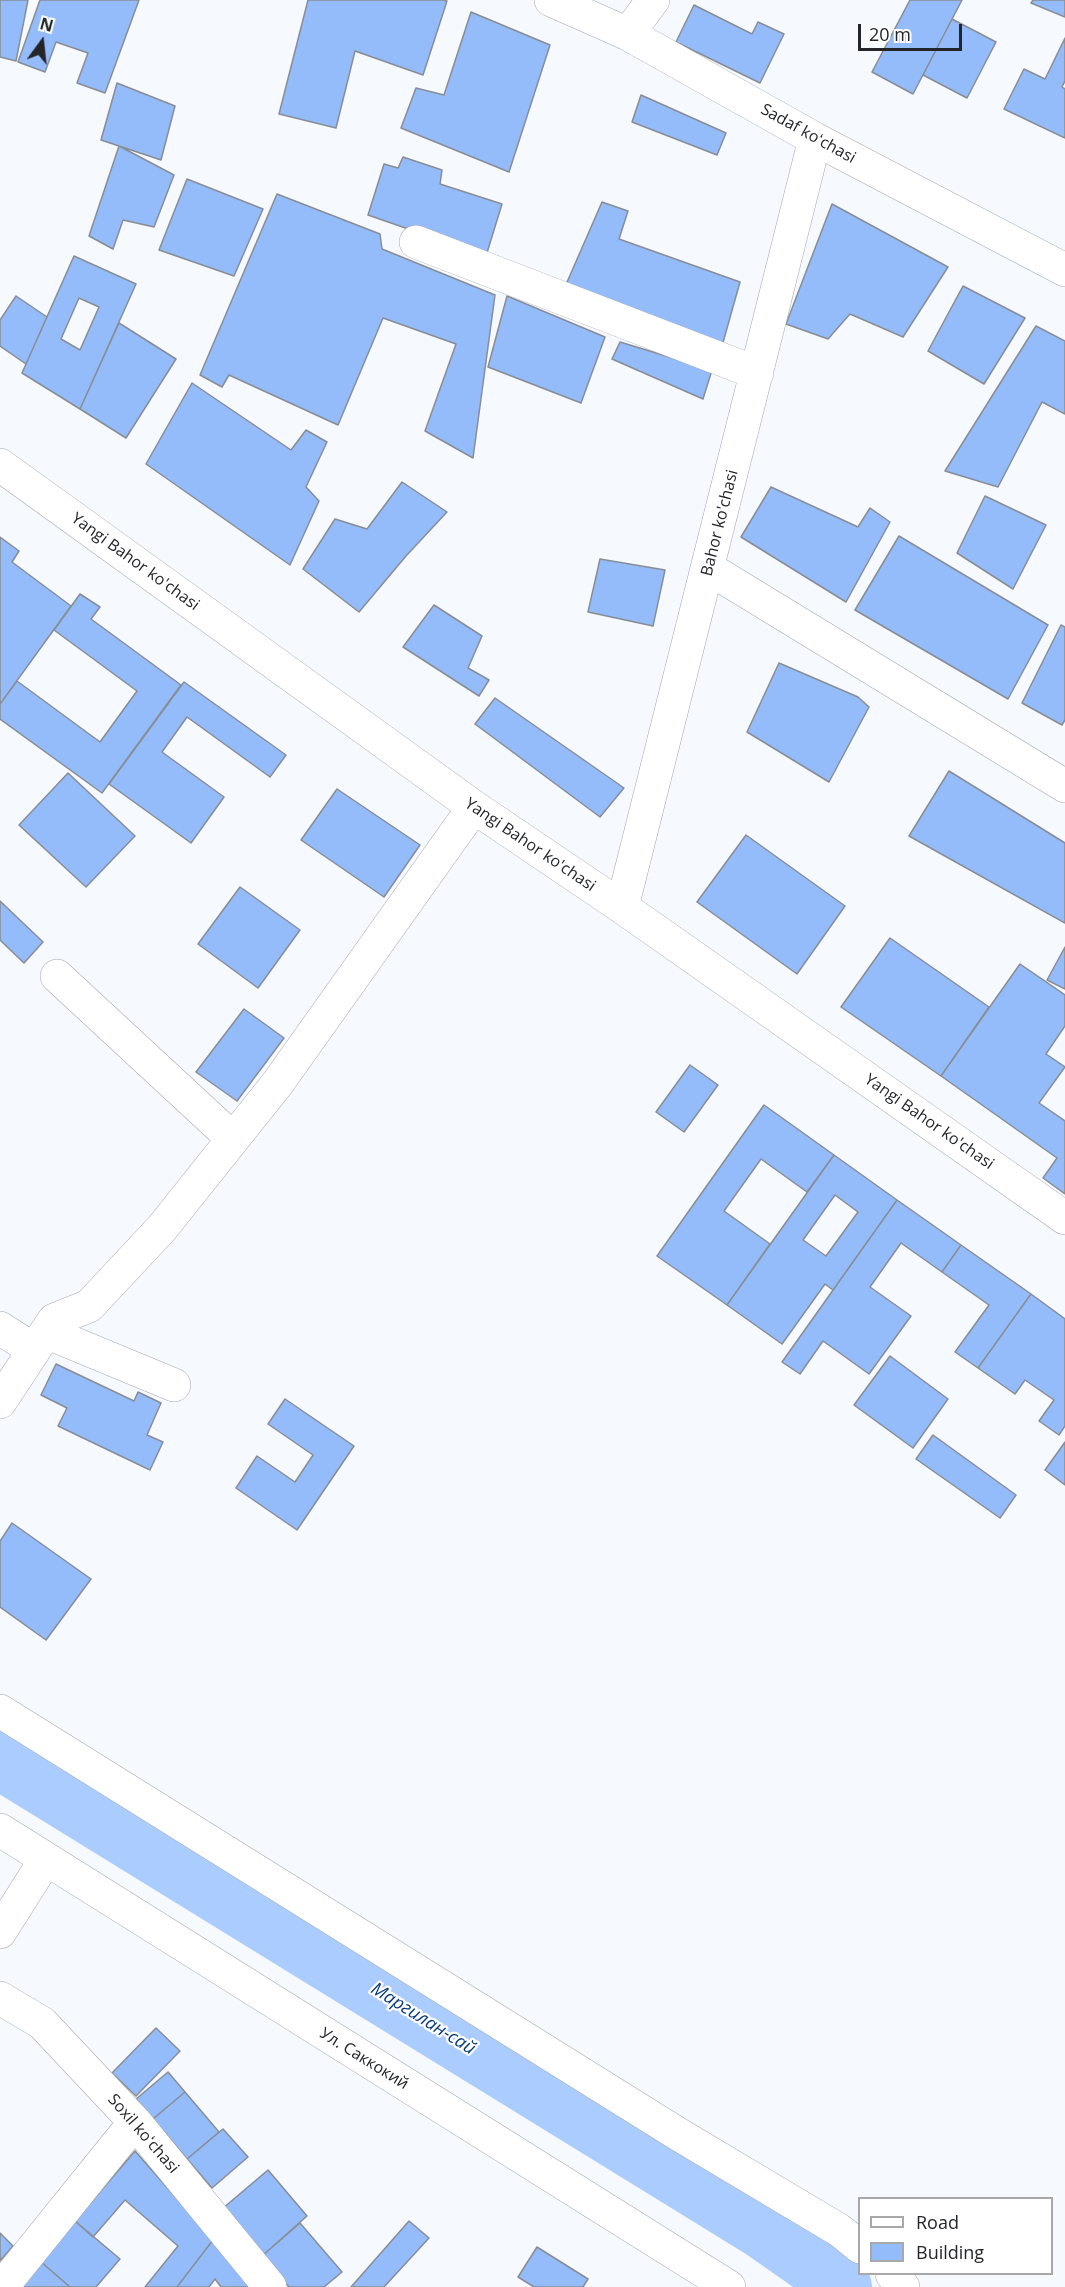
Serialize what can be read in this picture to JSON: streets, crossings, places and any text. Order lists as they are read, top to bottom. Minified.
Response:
{"streets":{"street":["Sadaf koʻchasi","Bahor ko'chasi","Yangi Bahor ko'chasi","Ул. Саккокий","Soxil koʻchasi"]},"crossings":[["Sadaf koʻchasi","Bahor ko'chasi"],["Bahor ko'chasi","Yangi Bahor ko'chasi"]],"water":["Маргилан-сай"],"legend":["Road","Building"],"scale_bar":"20 m","north":"top"}
